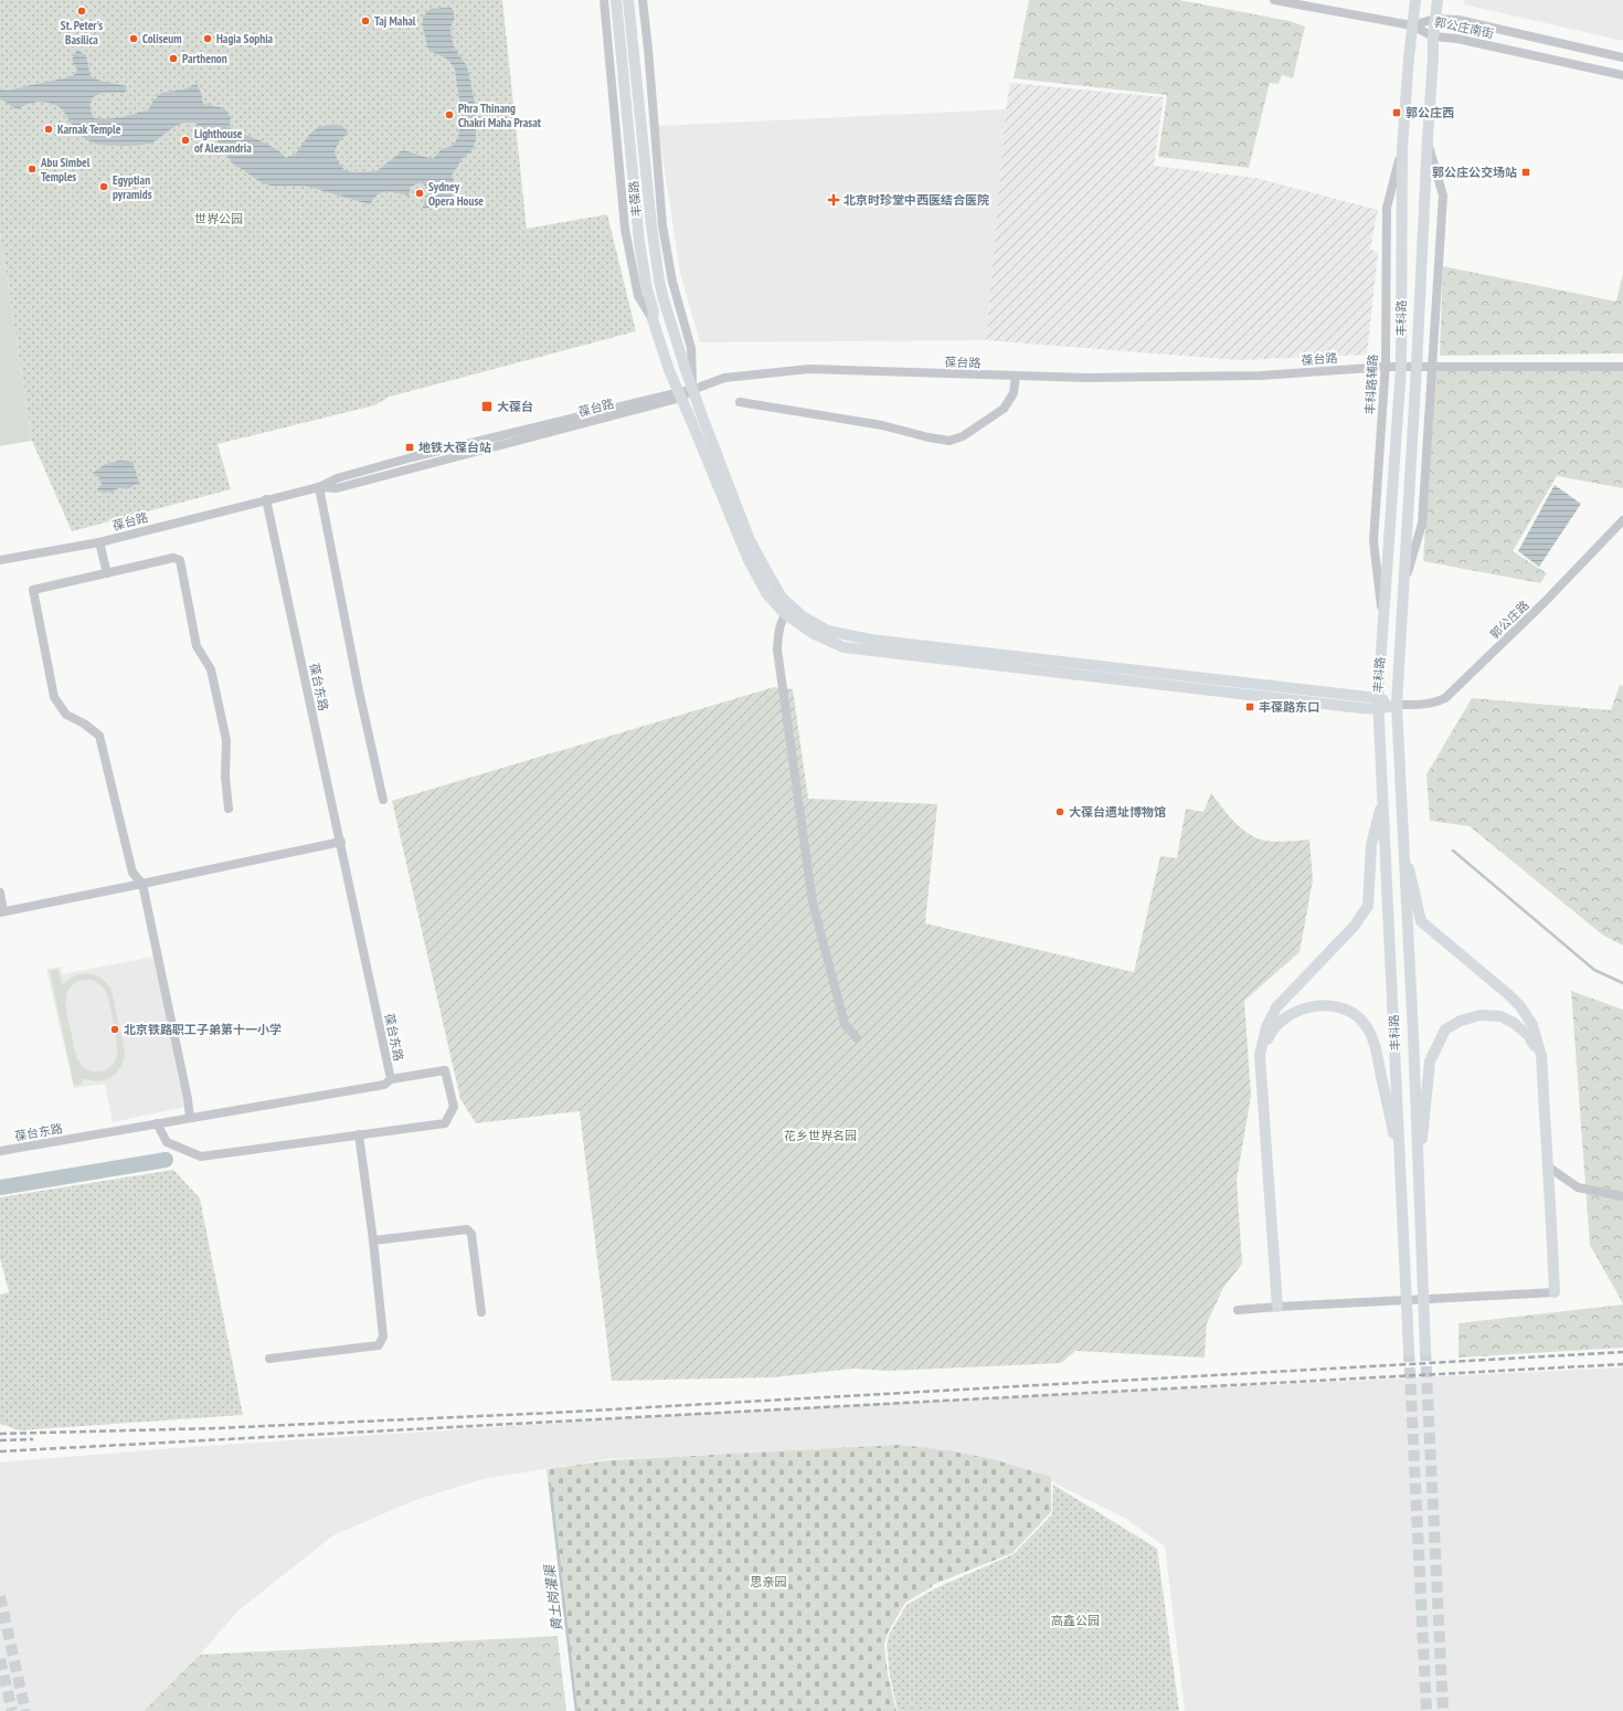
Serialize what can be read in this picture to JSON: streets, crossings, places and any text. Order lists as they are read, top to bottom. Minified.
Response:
{"streets":{"main road":["丰葆路","丰科路"],"street":["郭公庄南街","葆台路","丰科路辅路","郭公庄路","葆台东路"]},"crossings":[["郭公庄南街","丰科路"],["丰葆路","葆台路"],["丰科路","葆台路"],["丰科路","丰科路辅路"],["丰科路","郭公庄路"],["葆台路","丰科路辅路"],["葆台路","葆台东路"]],"water":["黄土岗灌渠"],"parks":["世界公园","花乡世界名园","思亲园","高鑫公园"],"places":{"other":["St. Peter's Basilica","Taj Mahal","Coliseum","Hagia Sophia","Parthenon","Phra Thinang Chakri Maha Prasat","Karnak Temple","Lighthouse of Alexandria","Abu Simbel Temples","Egyptian pyramids","Sydney Opera House","大葆台遗址博物馆","北京铁路职工子弟第十一小学"],"transit":["郭公庄西","郭公庄公交场站","大葆台","地铁大葆台站","丰葆路东口"],"health":["北京时珍堂中西医结合医院"]}}
